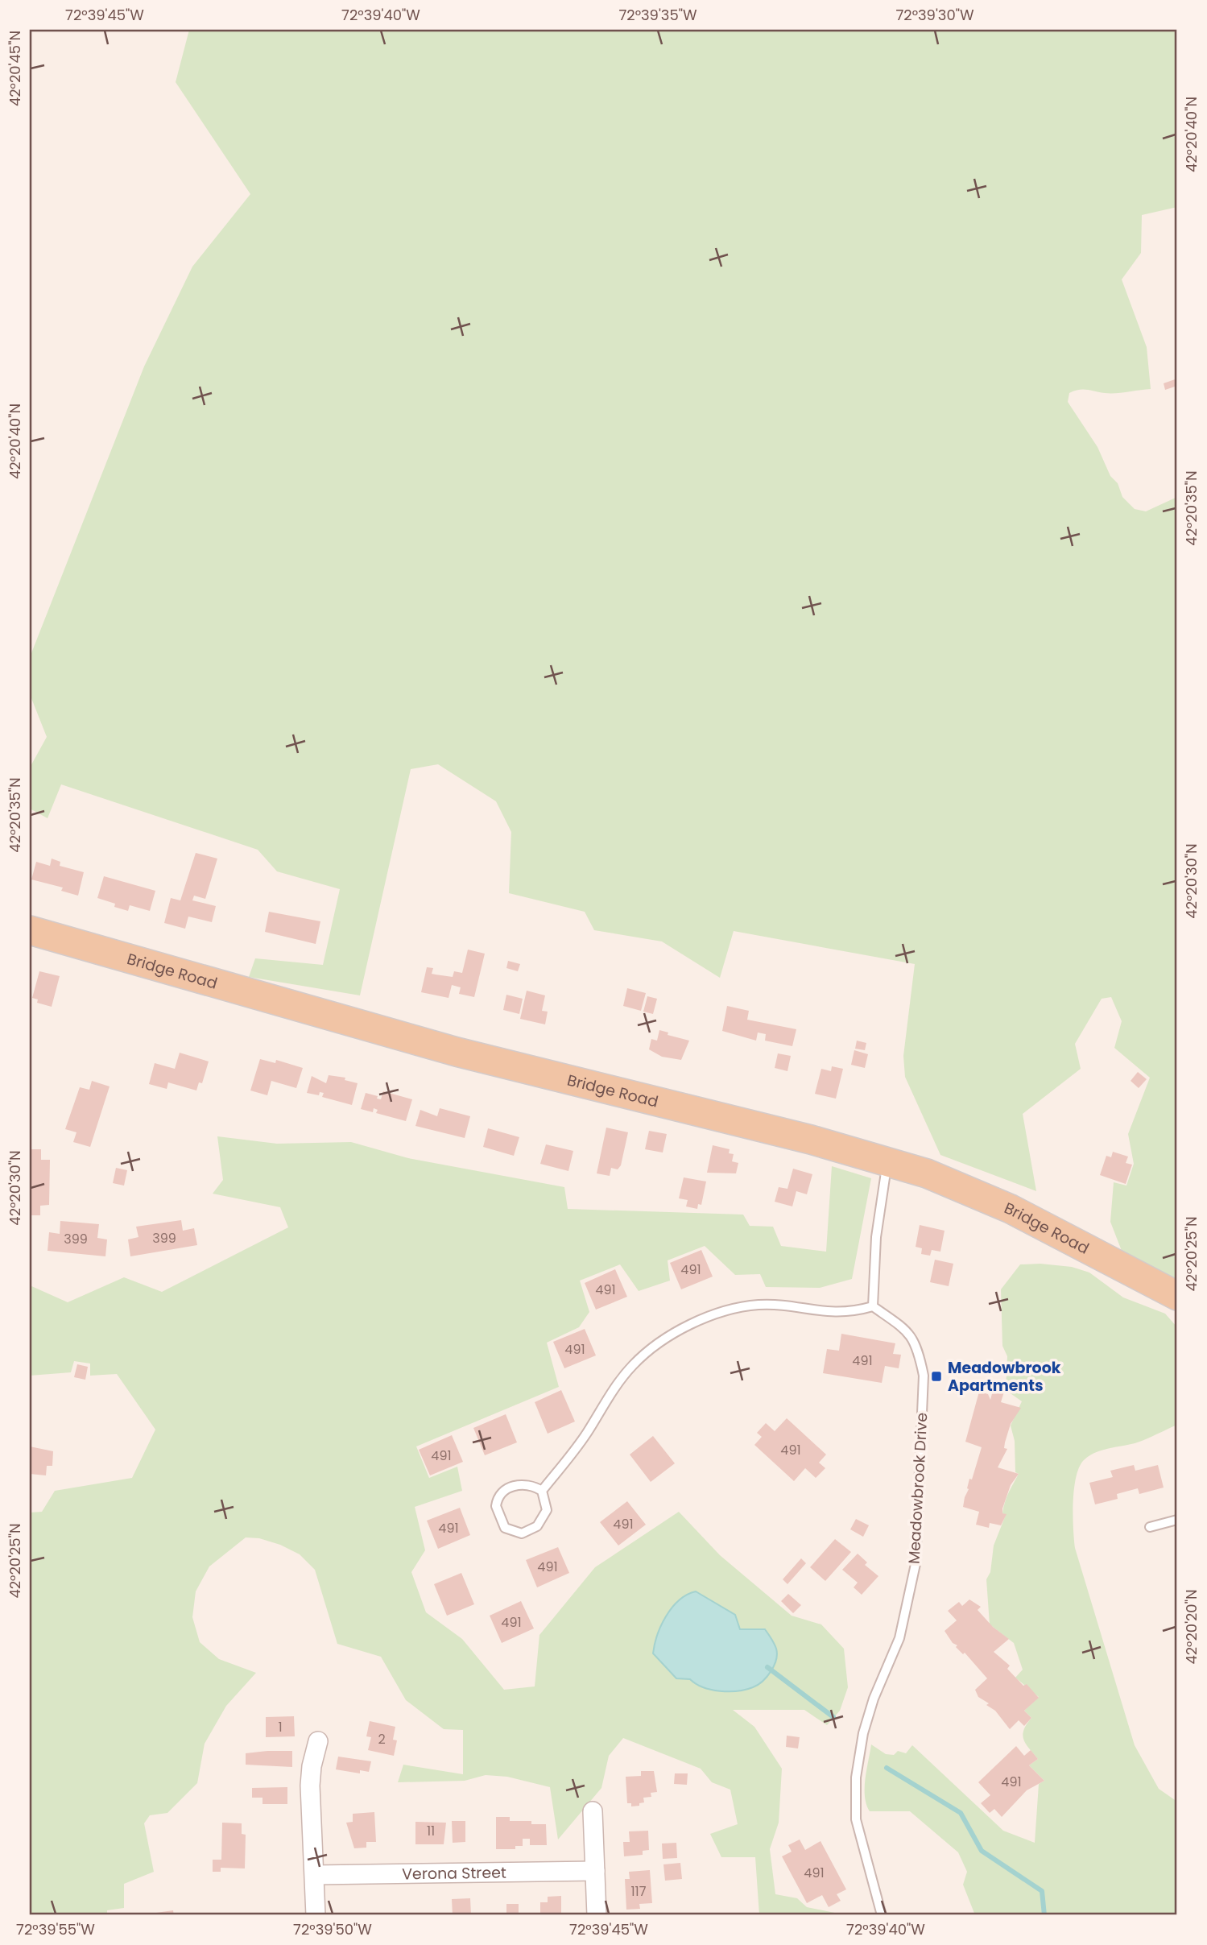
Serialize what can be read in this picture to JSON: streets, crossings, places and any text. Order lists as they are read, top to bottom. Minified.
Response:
{"streets":{"main road":["Bridge Road"],"street":["Verona Street"],"lane":["Meadowbrook Drive"]},"places":{"transit":["Meadowbrook Apartments"]},"house_numbers":["399","399","491","491","491","491","491","491","491","491","491","491","1","2","491","11","491","117"],"coordinates":["72°39'45\"W","72°39'40\"W","72°39'35\"W","72°39'30\"W","42°20'45\"N","42°20'40\"N","42°20'35\"N","42°20'30\"N","42°20'25\"N","42°20'20\"N","72°39'55\"W","72°39'50\"W"]}
